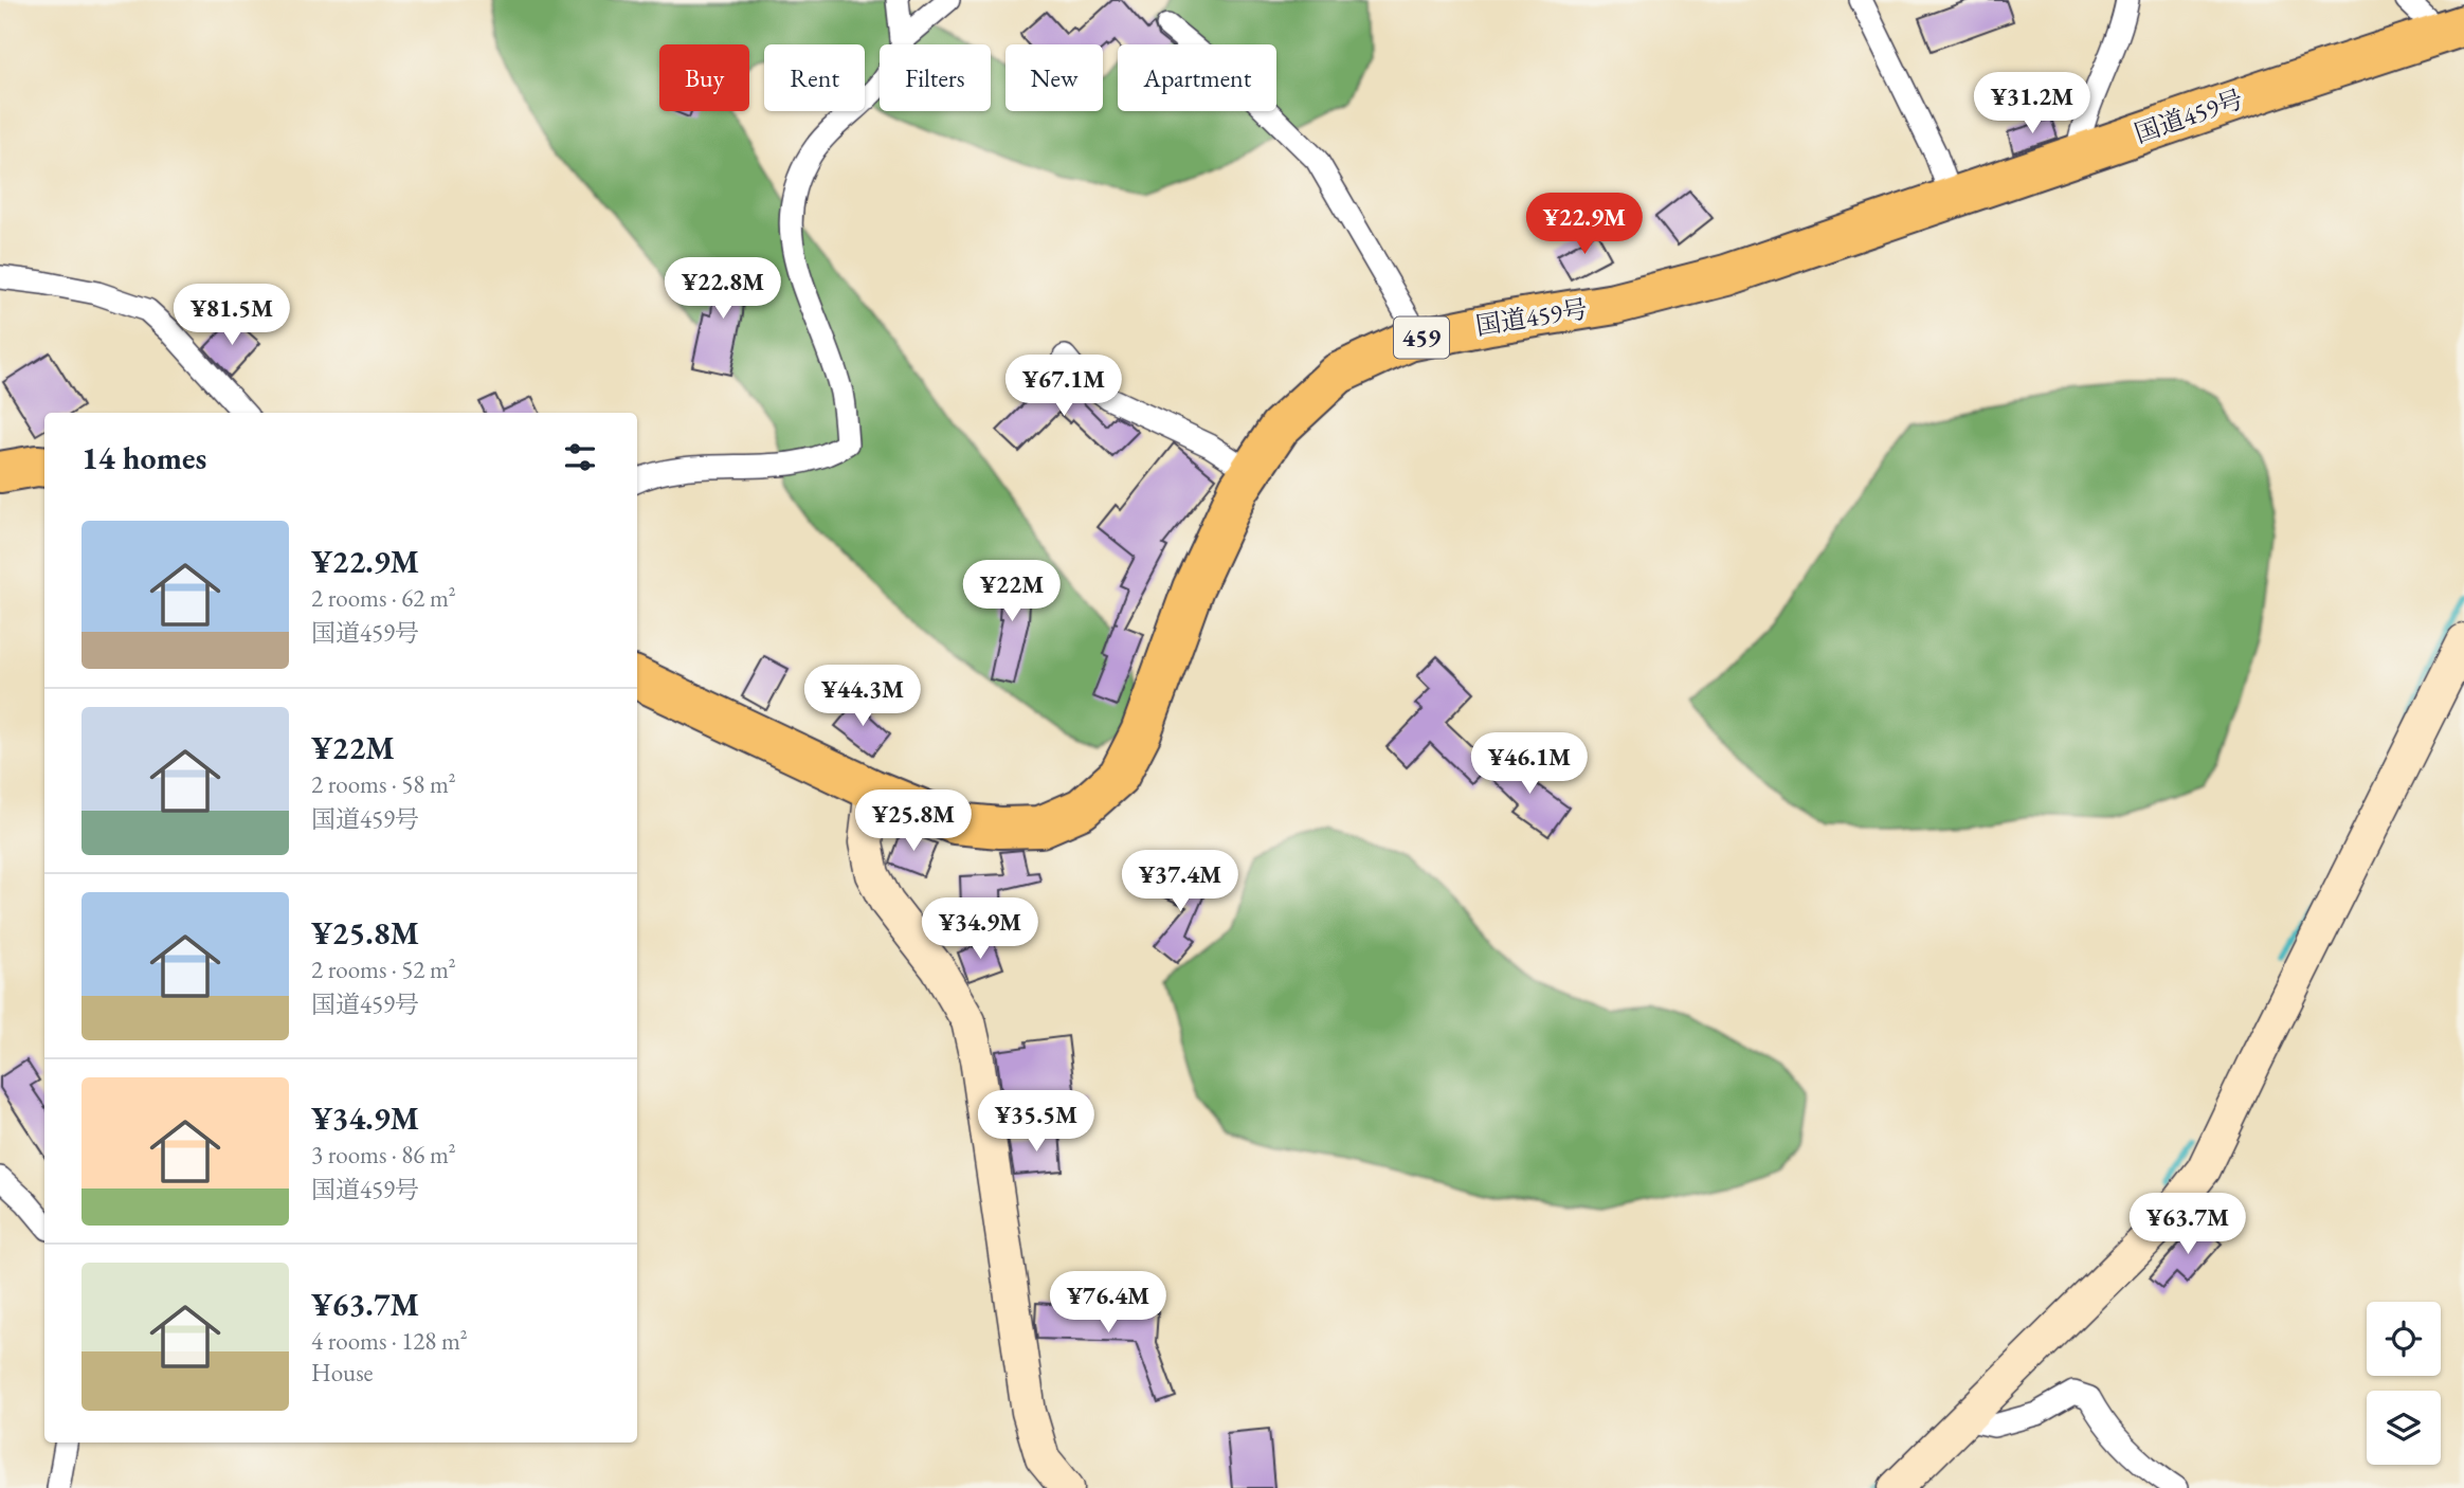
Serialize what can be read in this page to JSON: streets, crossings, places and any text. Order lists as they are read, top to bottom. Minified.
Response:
{"streets":{"highway":["国道459号","459"]},"page":{"chip":["Buy","Rent","Filters","New","Apartment"],"price":["¥31.2M","¥22.9M","¥22.8M","¥81.5M","¥67.1M","¥22M","¥44.3M","¥46.1M","¥25.8M","¥37.4M","¥34.9M","¥35.5M","¥63.7M","¥76.4M"],"heading":"14 homes","list":[{"name":"¥22.9M","note":"2 rooms · 62 m² · 国道459号"},{"name":"¥22M","note":"2 rooms · 58 m² · 国道459号"},{"name":"¥25.8M","note":"2 rooms · 52 m² · 国道459号"},{"name":"¥34.9M","note":"3 rooms · 86 m² · 国道459号"},{"name":"¥63.7M","note":"4 rooms · 128 m² · House"}]}}
